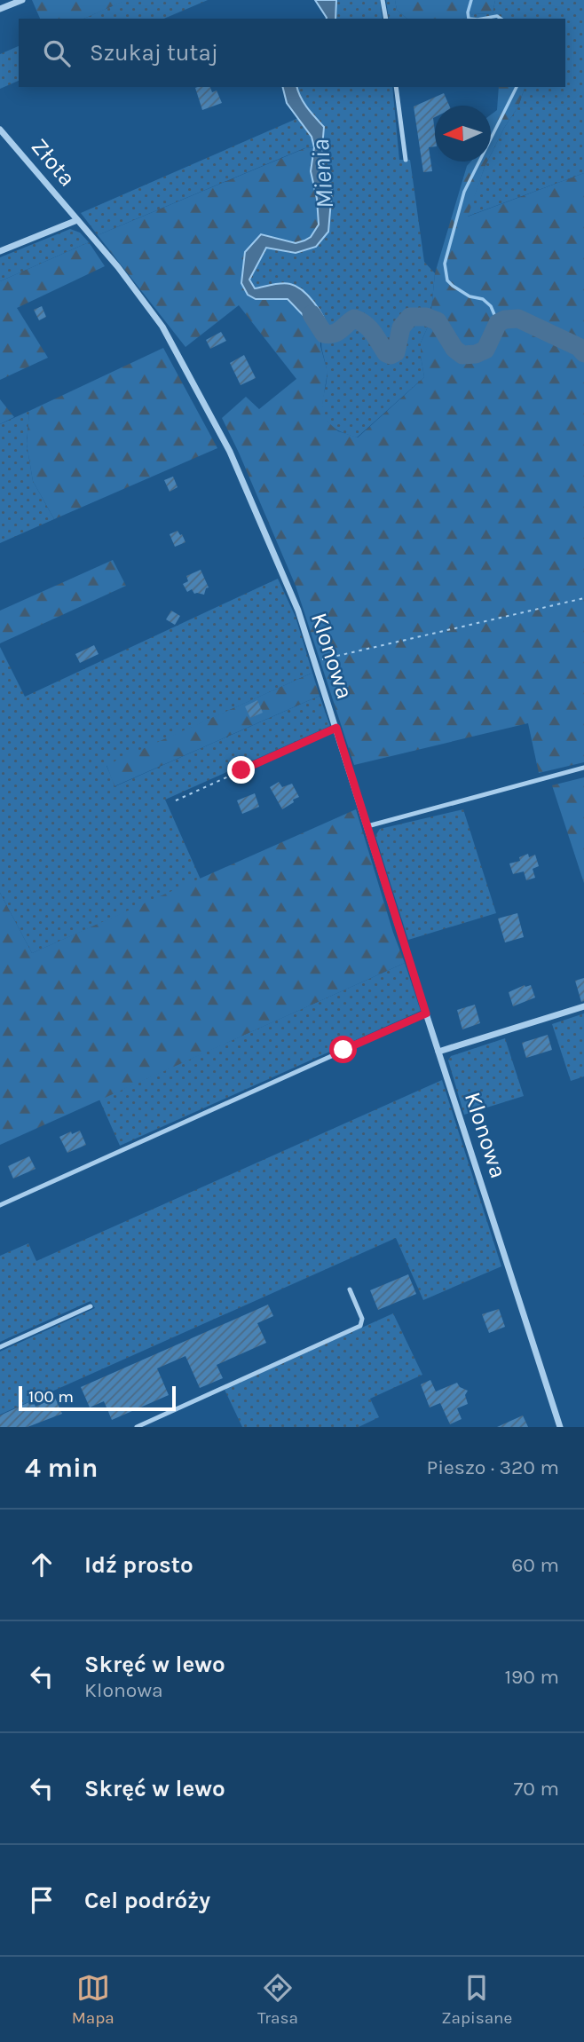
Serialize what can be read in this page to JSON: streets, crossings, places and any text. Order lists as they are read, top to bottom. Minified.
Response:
{"streets":{"street":["Złota","Klonowa"]},"crossings":[["Złota","Klonowa"]],"water":["Mienia"],"scale_bar":"100 m","north":"left","page":{"search":"Szukaj tutaj","scale":"100 m","heading":["4 min","Pieszo · 320 m"],"list":[["Idź prosto","60 m"],["Skręć w lewo","Klonowa","190 m"],["Skręć w lewo","70 m"],"Cel podróży"],"nav":["Mapa","Trasa","Zapisane"]}}
